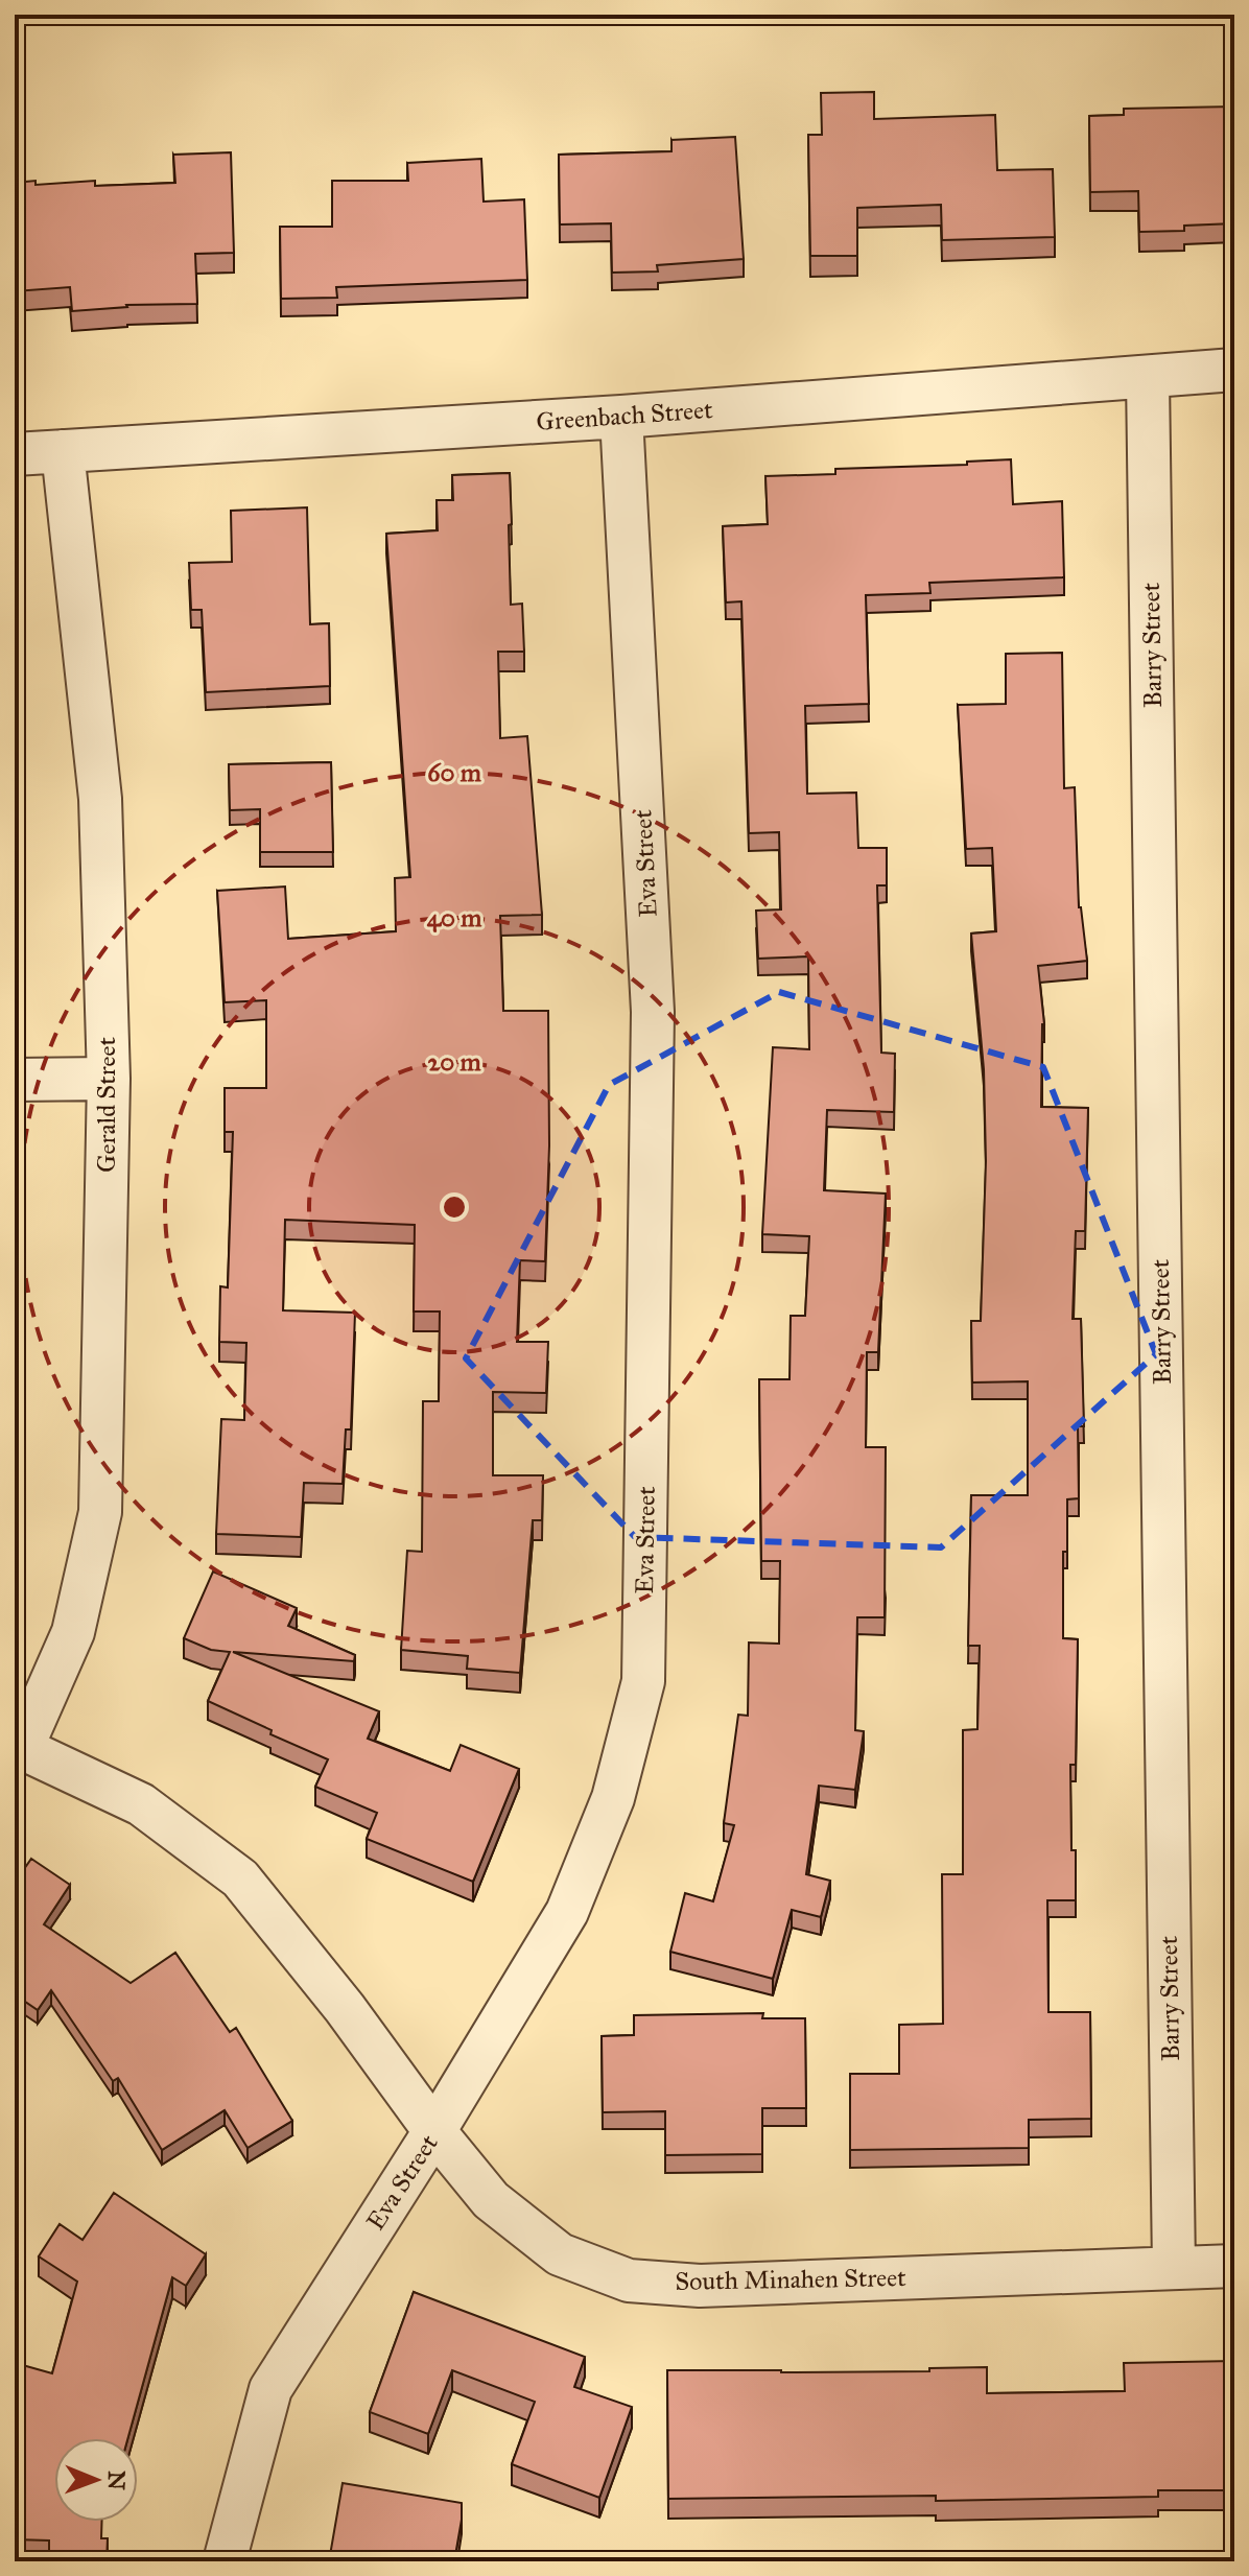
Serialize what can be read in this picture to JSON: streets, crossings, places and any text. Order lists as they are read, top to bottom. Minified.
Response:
{"streets":{"street":["Greenbach Street","Barry Street","Eva Street","Gerald Street","South Minahen Street"]},"crossings":[["Greenbach Street","Barry Street"],["Greenbach Street","Eva Street"],["Greenbach Street","Gerald Street"],["Barry Street","South Minahen Street"],["Eva Street","South Minahen Street"],["Gerald Street","South Minahen Street"]],"north":"right","rings":["60 m","40 m","20 m"]}
